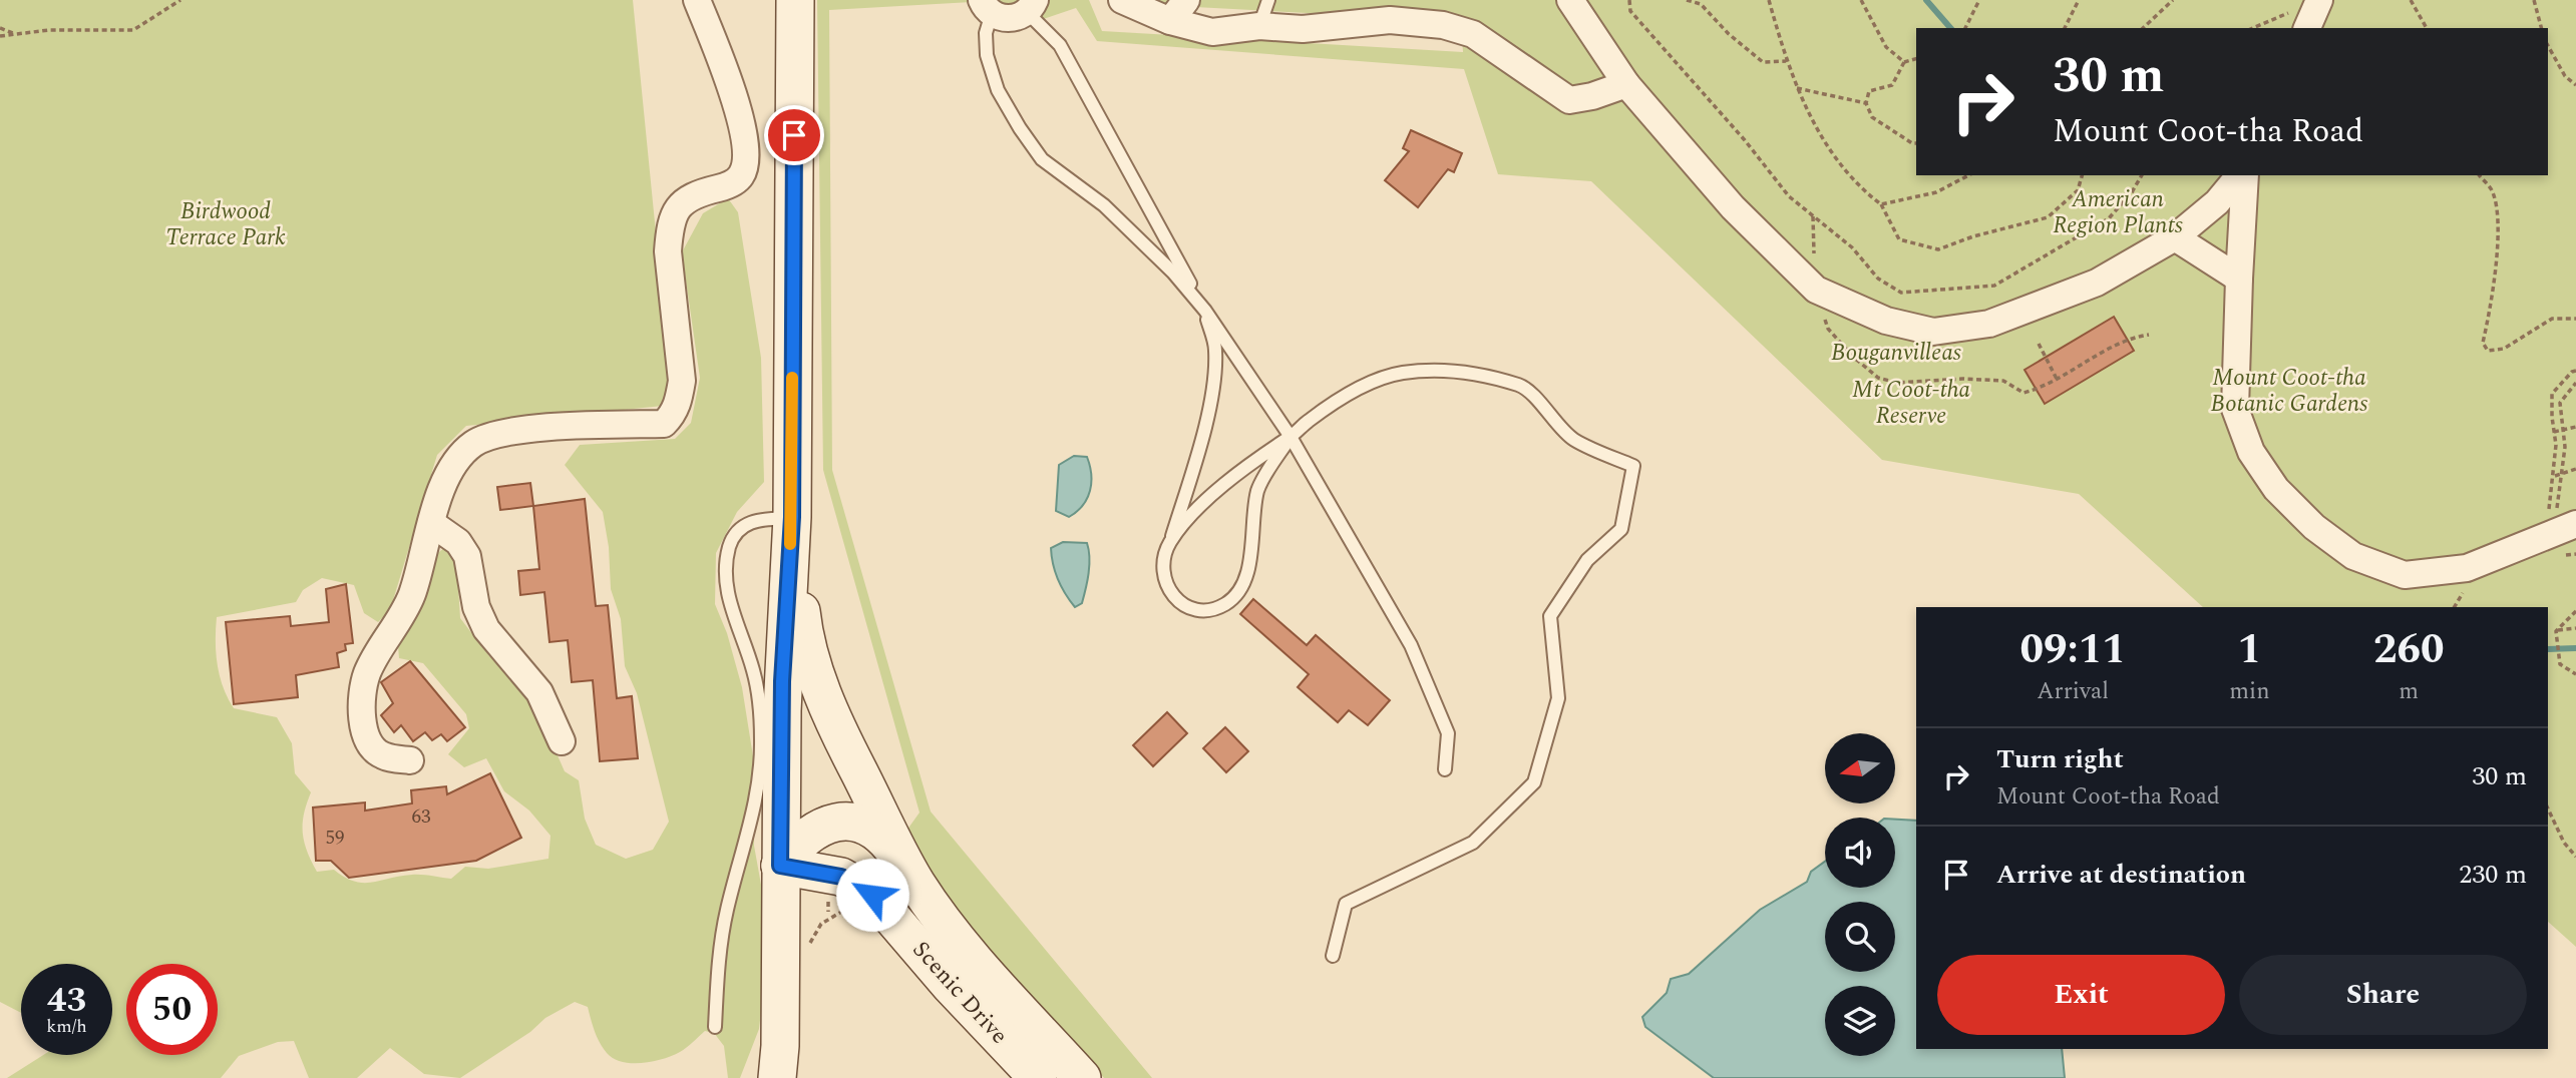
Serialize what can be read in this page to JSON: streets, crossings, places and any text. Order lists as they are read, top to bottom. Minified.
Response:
{"streets":{"main road":["Scenic Drive"]},"parks":["American Region Plants","Birdwood Terrace Park","Bouganvilleas","Mount Coot-tha Botanic Gardens","Mt Coot-tha Reserve"],"house_numbers":["63","59"],"north":"left","page":{"turn":["30 m","Mount Coot-tha Road"],"eta":["09:11","Arrival","1","min","260","m"],"list":[{"name":"Turn right","note":"Mount Coot-tha Road","value":"30 m"},{"name":"Arrive at destination","value":"230 m"}],"buttons":["Exit","Share"],"speed":"43 km/h","limit":"50"}}
